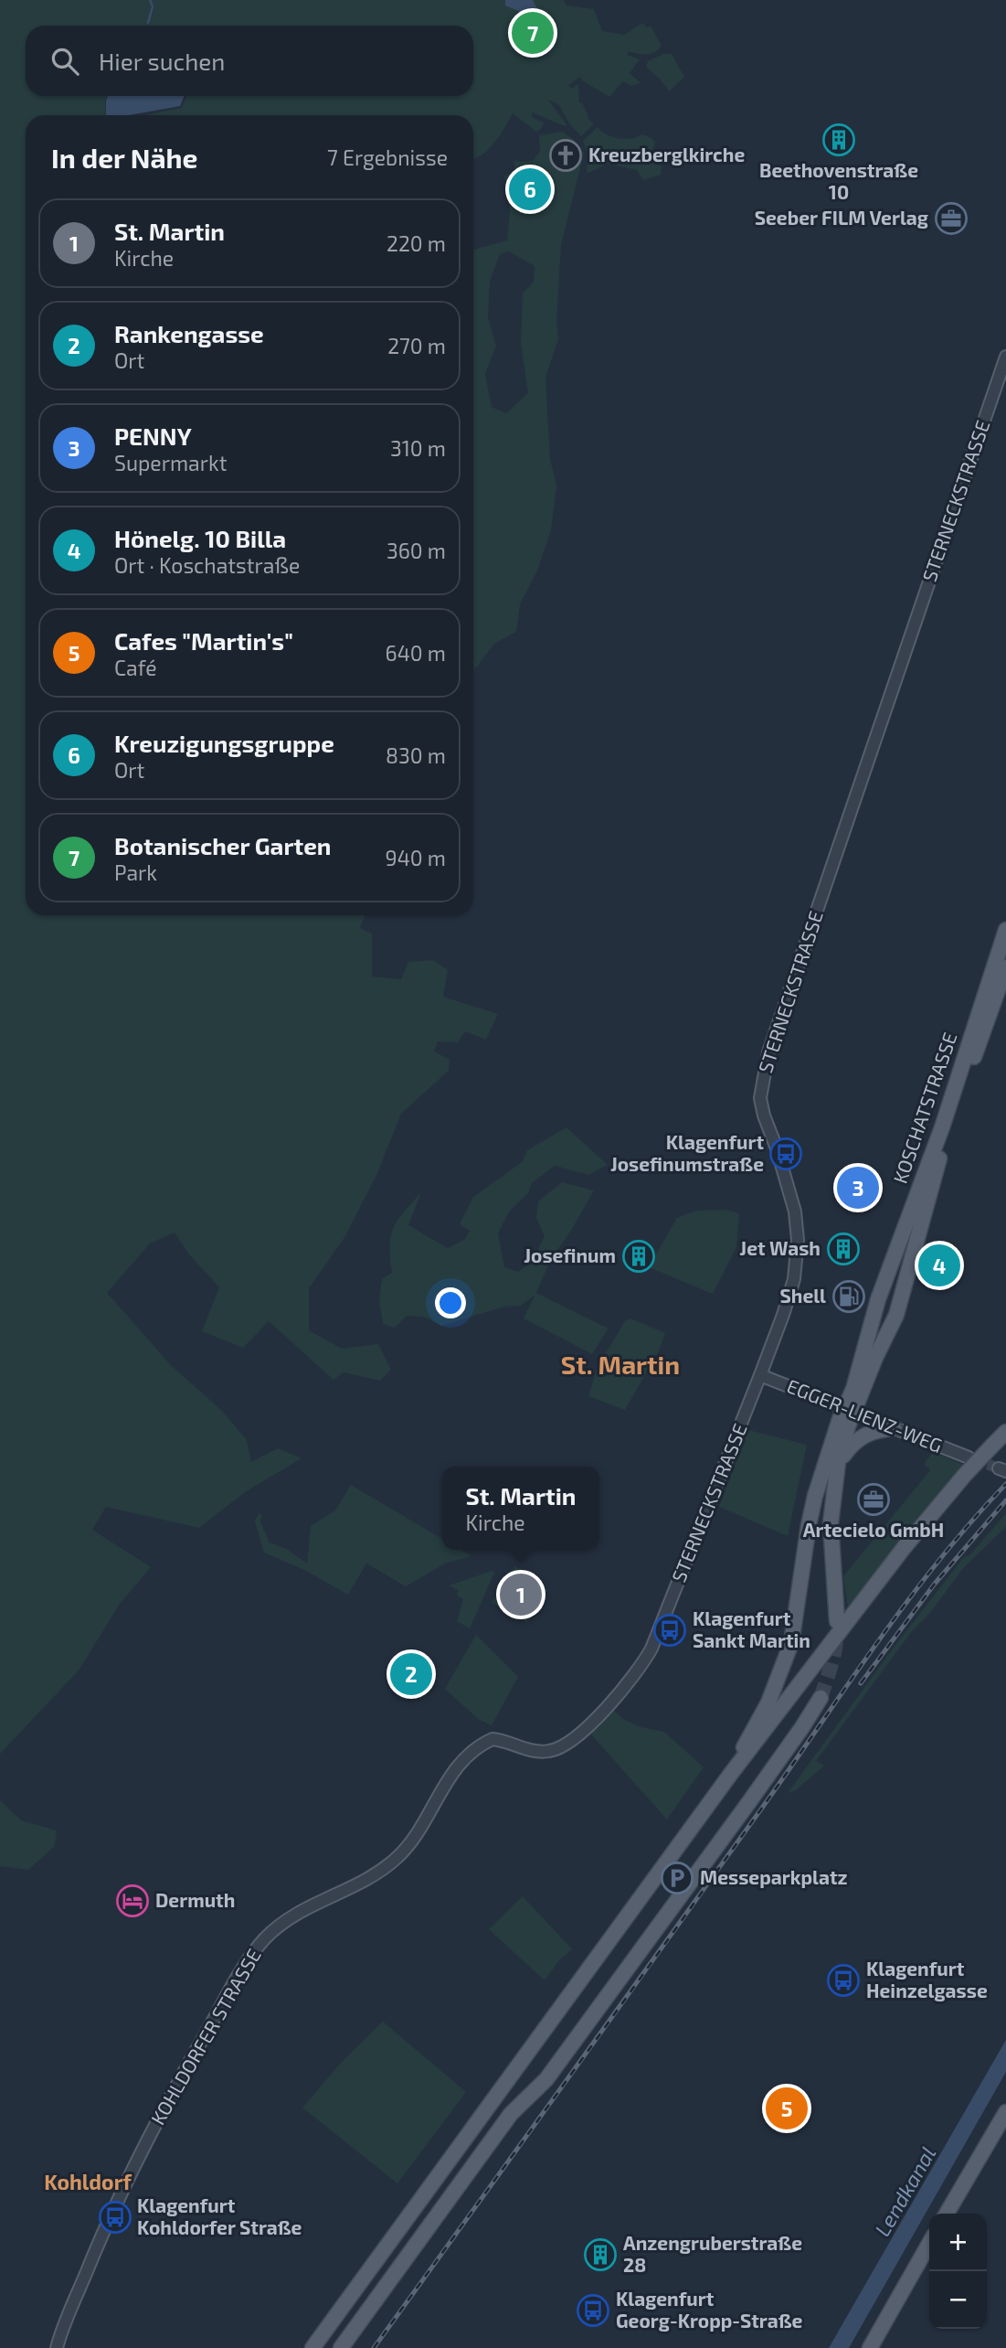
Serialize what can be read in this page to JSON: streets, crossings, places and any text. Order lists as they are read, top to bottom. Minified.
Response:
{"streets":{"main road":["KOSCHATSTRASSE"],"street":["STERNECKSTRASSE","EGGER-LIENZ-WEG","KOHLDORFER STRASSE"]},"crossings":[["STERNECKSTRASSE","EGGER-LIENZ-WEG"],["STERNECKSTRASSE","KOHLDORFER STRASSE"],["KOSCHATSTRASSE","EGGER-LIENZ-WEG"]],"districts":["St. Martin","Kohldorf"],"water":["Lendkanal"],"places":{"building":["Beethovenstraße 10","Jet Wash","Josefinum","Anzengruberstraße 28"],"church":["Kreuzberglkirche"],"office":["Seeber FILM Verlag","Artecielo GmbH"],"bus stop":["Klagenfurt Josefinumstraße","Klagenfurt Sankt Martin","Klagenfurt Heinzelgasse","Klagenfurt Kohldorfer Straße","Klagenfurt Georg-Kropp-Straße"],"fuel station":["Shell"],"parking":["Messeparkplatz"],"hotel":["Dermuth"]},"page":{"pins":["7","6","3","4","1","2","5"],"search":"Hier suchen","heading":["In der Nähe","7 Ergebnisse"],"list":[{"mark":"1","name":"St. Martin","note":"Kirche","value":"220 m"},{"mark":"2","name":"Rankengasse","note":"Ort","value":"270 m"},{"mark":"3","name":"PENNY","note":"Supermarkt","value":"310 m"},{"mark":"4","name":"Hönelg. 10 Billa","note":"Ort · Koschatstraße","value":"360 m"},{"mark":"5","name":"Cafes \"Martin's\"","note":"Café","value":"640 m"},{"mark":"6","name":"Kreuzigungsgruppe","note":"Ort","value":"830 m"},{"mark":"7","name":"Botanischer Garten","note":"Park","value":"940 m"}],"popup":["St. Martin","Kirche"],"map_buttons":["+","−"]}}
